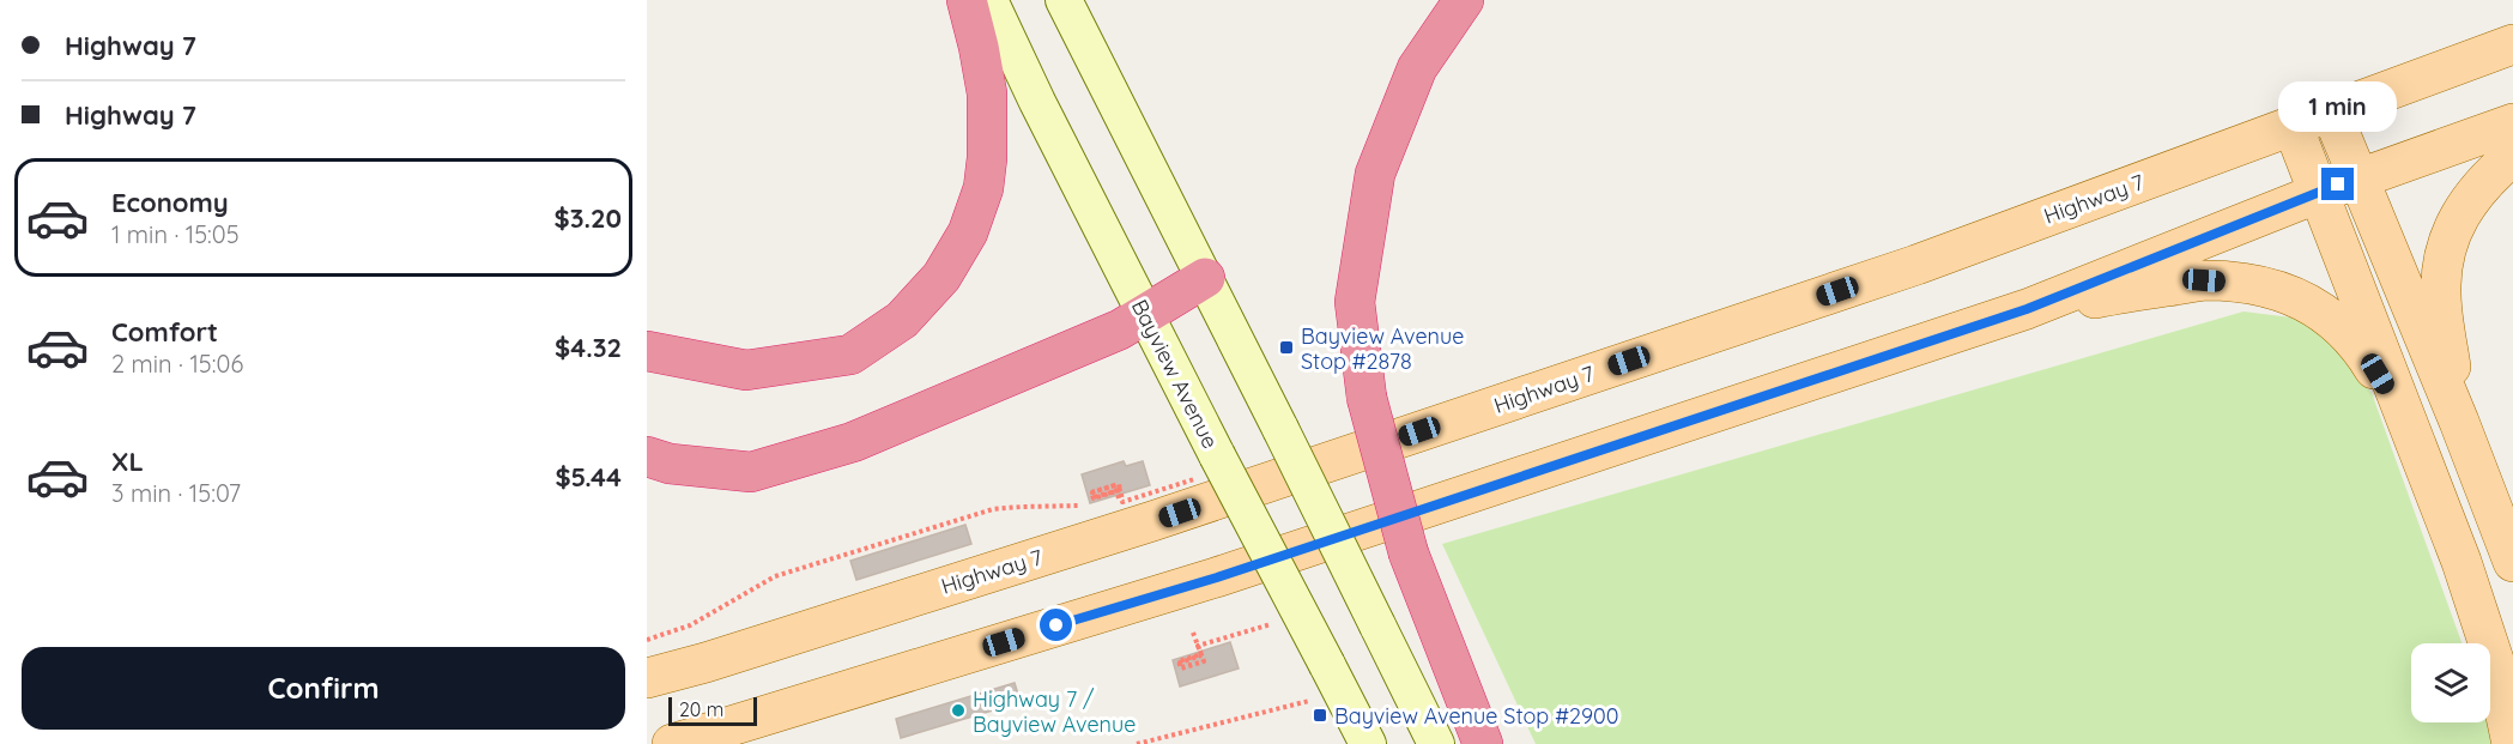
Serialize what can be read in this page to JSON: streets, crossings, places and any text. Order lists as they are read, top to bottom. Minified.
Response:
{"streets":{"main road":["Highway 7","Bayview Avenue"]},"places":{"transit":["Bayview Avenue Stop #2878","Bayview Avenue Stop #2900"],"other":["Highway 7 / Bayview Avenue"]},"scale_bar":"20 m","page":{"banner":["Highway 7","Highway 7"],"bubble":"1 min","list":[{"name":"Economy","note":"1 min · 15:05","value":"$3.20"},{"name":"Comfort","note":"2 min · 15:06","value":"$4.32"},{"name":"XL","note":"3 min · 15:07","value":"$5.44"}],"buttons":"Confirm","scale":"20 m"}}
